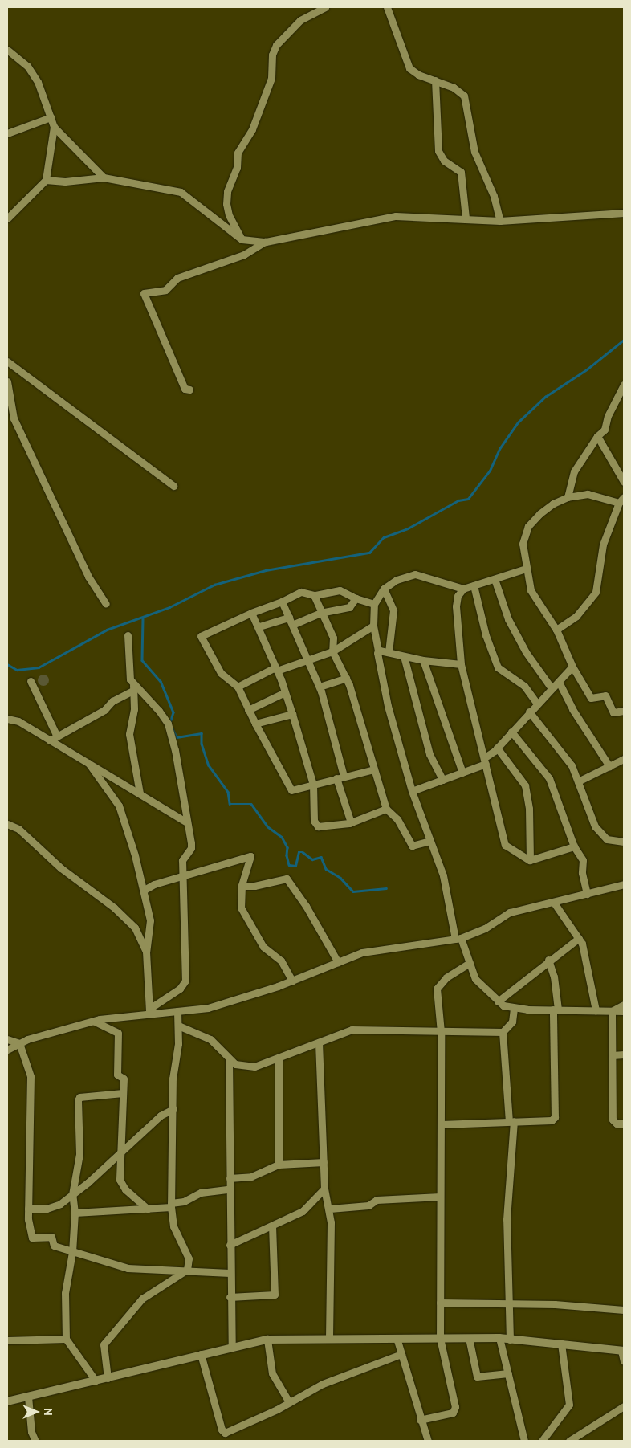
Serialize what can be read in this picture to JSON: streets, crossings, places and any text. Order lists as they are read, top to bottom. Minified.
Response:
{"north":"right"}
